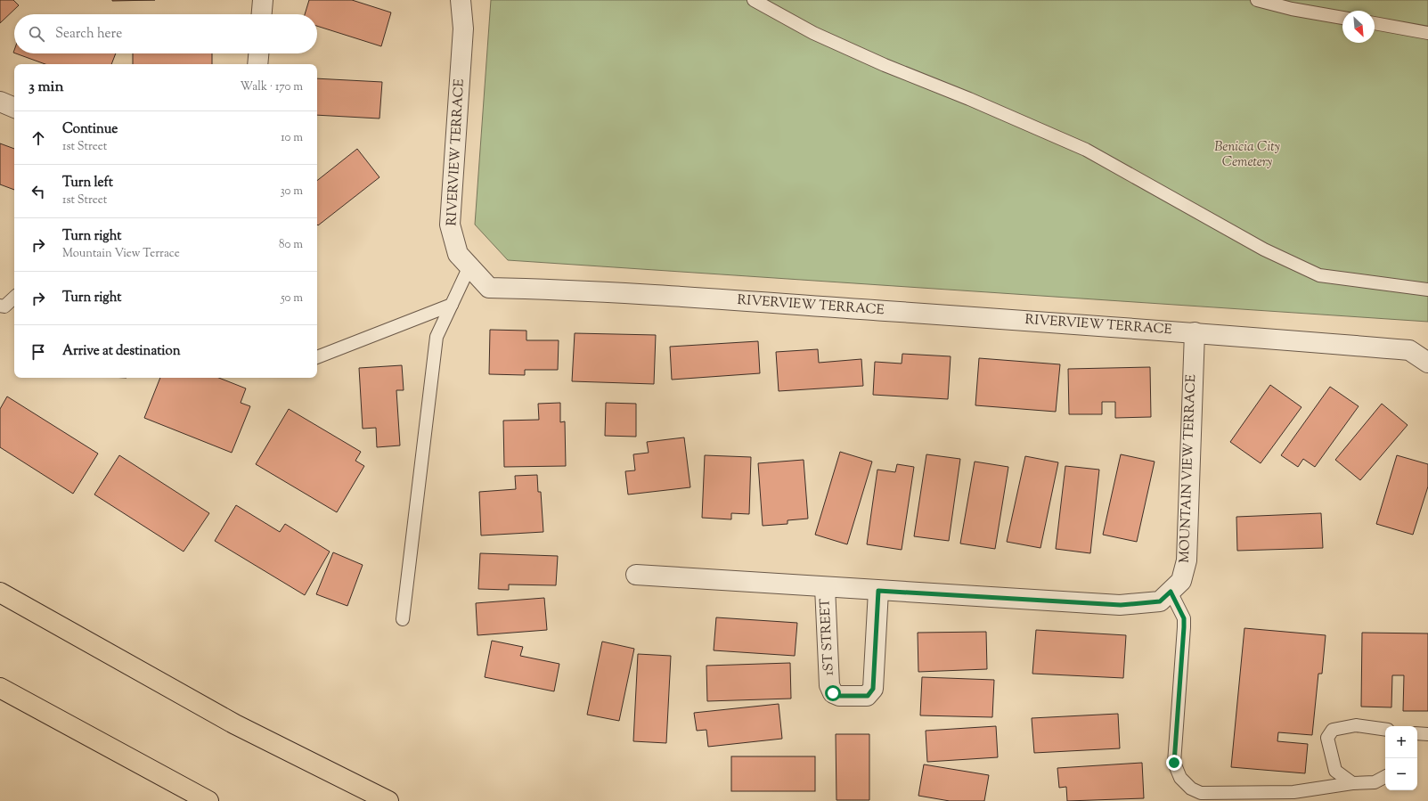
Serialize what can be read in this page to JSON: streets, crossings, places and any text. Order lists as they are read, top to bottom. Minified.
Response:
{"streets":{"street":["RIVERVIEW TERRACE","MOUNTAIN VIEW TERRACE","1ST STREET"]},"crossings":[["RIVERVIEW TERRACE","MOUNTAIN VIEW TERRACE"],["MOUNTAIN VIEW TERRACE","1ST STREET"]],"parks":["Benicia City Cemetery"],"north":"bottom right","page":{"search":"Search here","heading":["3 min","Walk · 170 m"],"list":[["Continue","1st Street","10 m"],["Turn left","1st Street","30 m"],["Turn right","Mountain View Terrace","80 m"],["Turn right","50 m"],"Arrive at destination"],"map_buttons":["+","−"]}}
